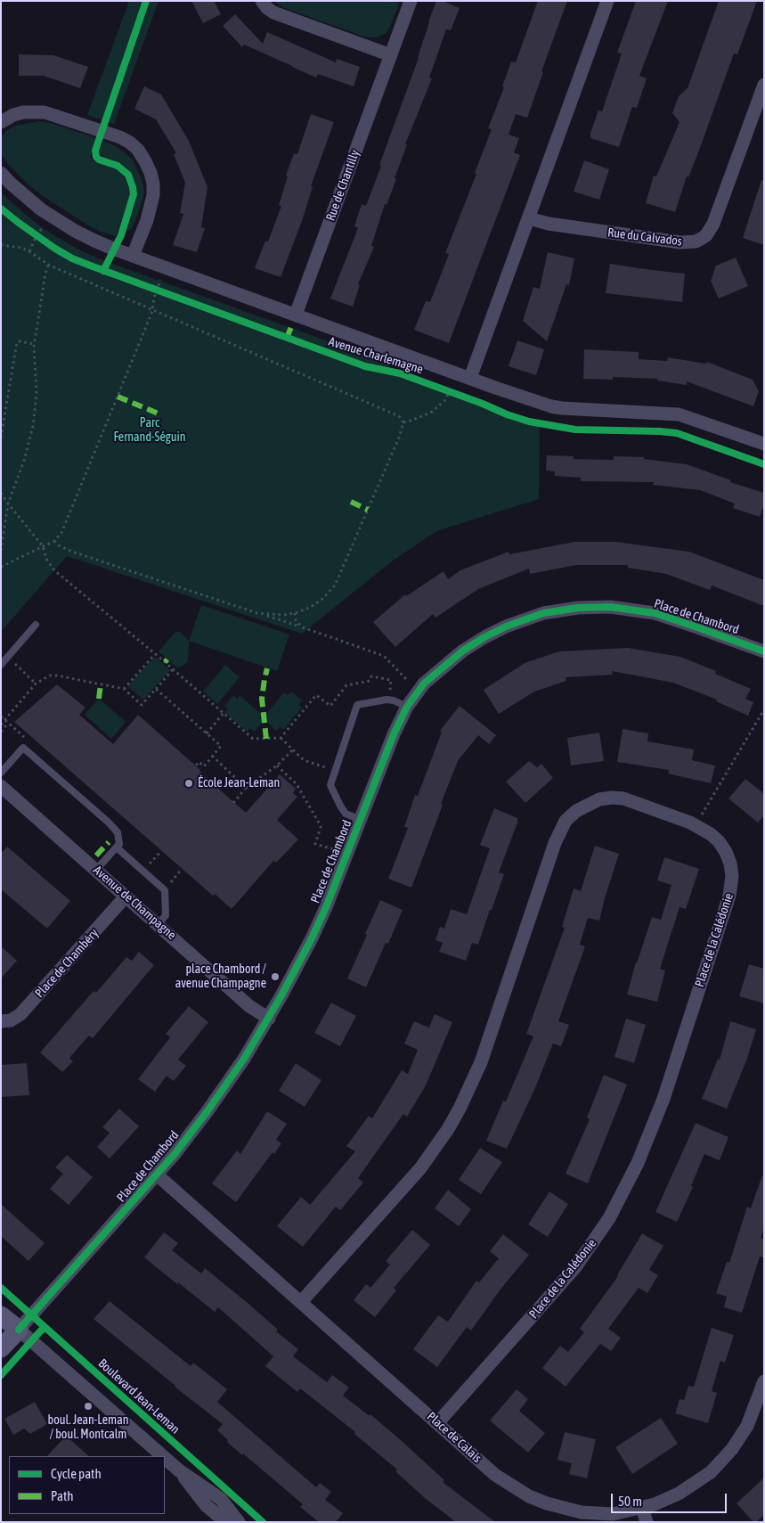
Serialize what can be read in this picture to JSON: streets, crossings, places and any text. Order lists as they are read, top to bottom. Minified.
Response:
{"streets":{"street":["Rue de Chantilly","Rue du Calvados","Avenue Charlemagne","Place de Chambord","Avenue de Champagne","Place de la Calédonie","Place de Chambéry","Place de Calais"],"cycle path":["Boulevard Jean-Leman"]},"crossings":[["Rue de Chantilly","Avenue Charlemagne"],["Place de Chambord","Avenue de Champagne"],["Place de Chambord","Place de Calais"],["Avenue de Champagne","Place de Chambéry"],["Place de la Calédonie","Place de Calais"]],"parks":["Parc Fernand-Séguin"],"places":["École Jean-Leman","place Chambord / avenue Champagne","boul. Jean-Leman / boul. Montcalm"],"legend":["Cycle path","Path"],"scale_bar":"50 m"}
